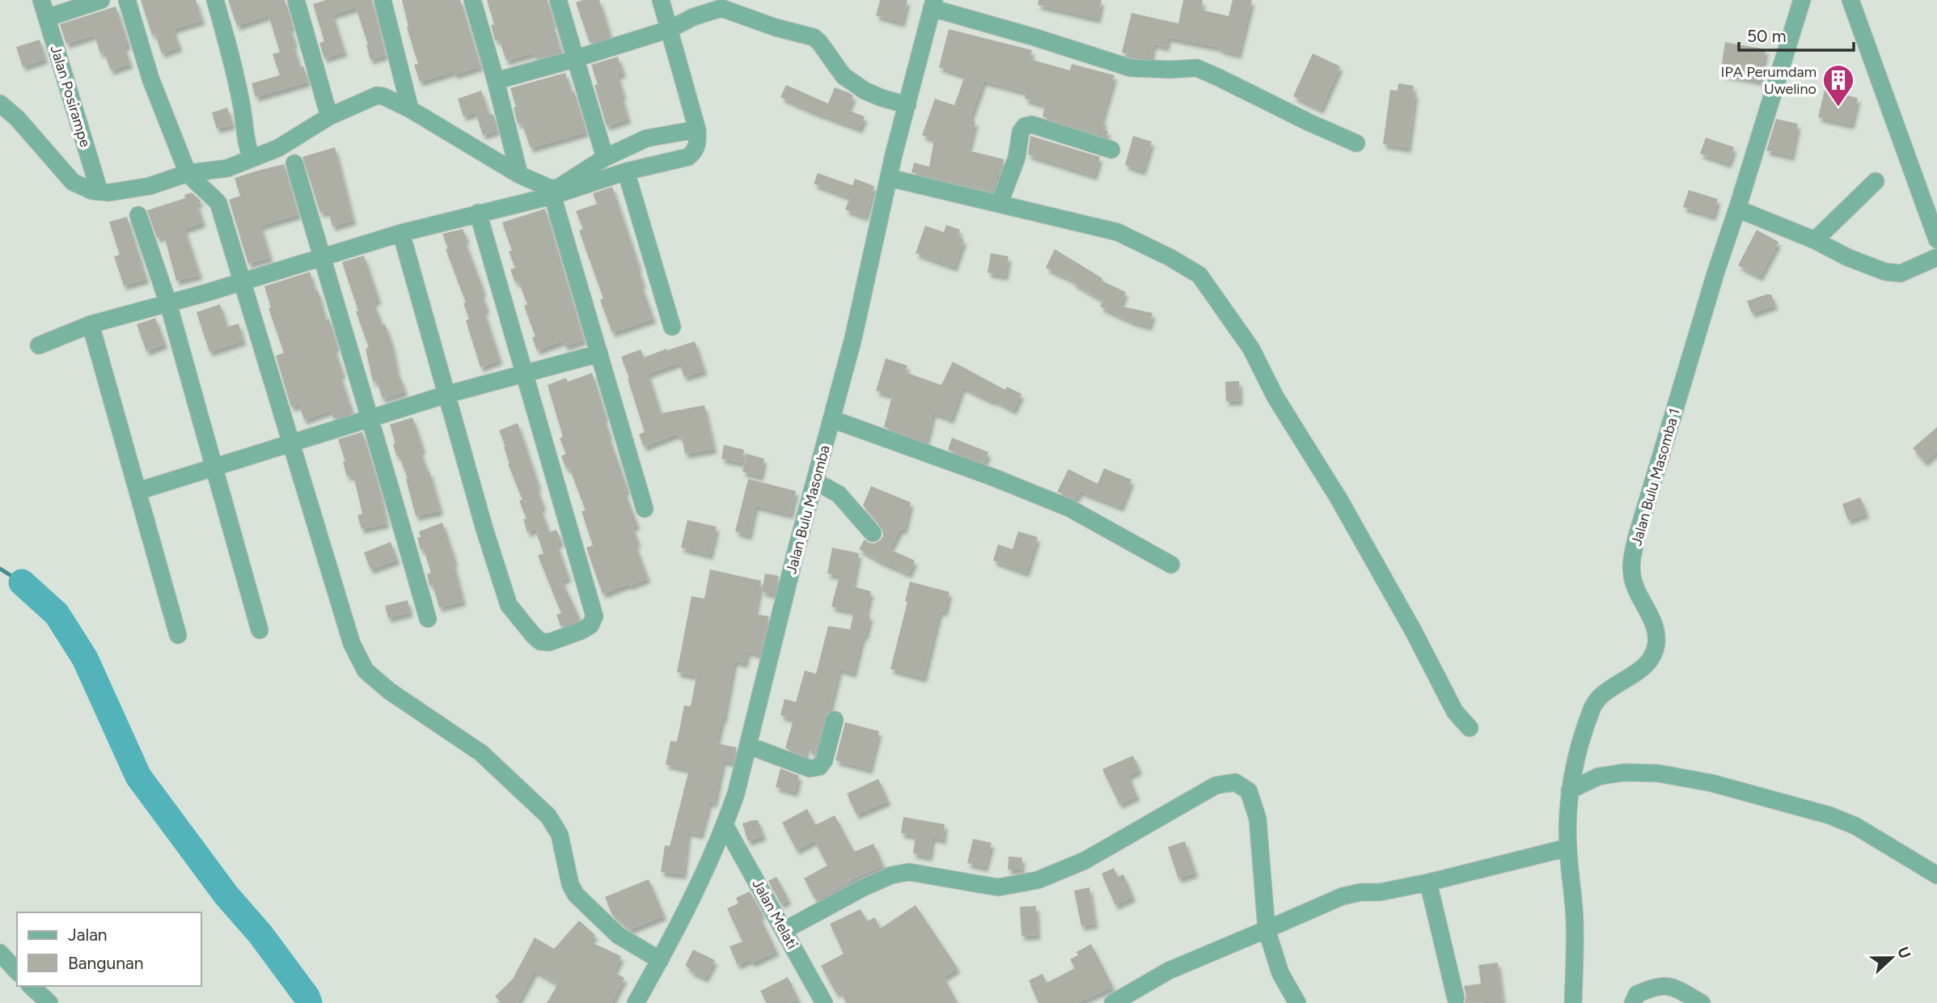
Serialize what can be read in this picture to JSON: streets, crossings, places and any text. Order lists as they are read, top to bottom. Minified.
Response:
{"streets":{"street":["Jalan Posirampe","Jalan Bulu Masomba 1","Jalan Bulu Masomba","Jalan Melati"]},"crossings":[["Jalan Bulu Masomba","Jalan Melati"]],"places":{"building":["IPA Perumdam Uwelino"]},"legend":["Jalan","Bangunan"],"scale_bar":"50 m","north":"right"}
